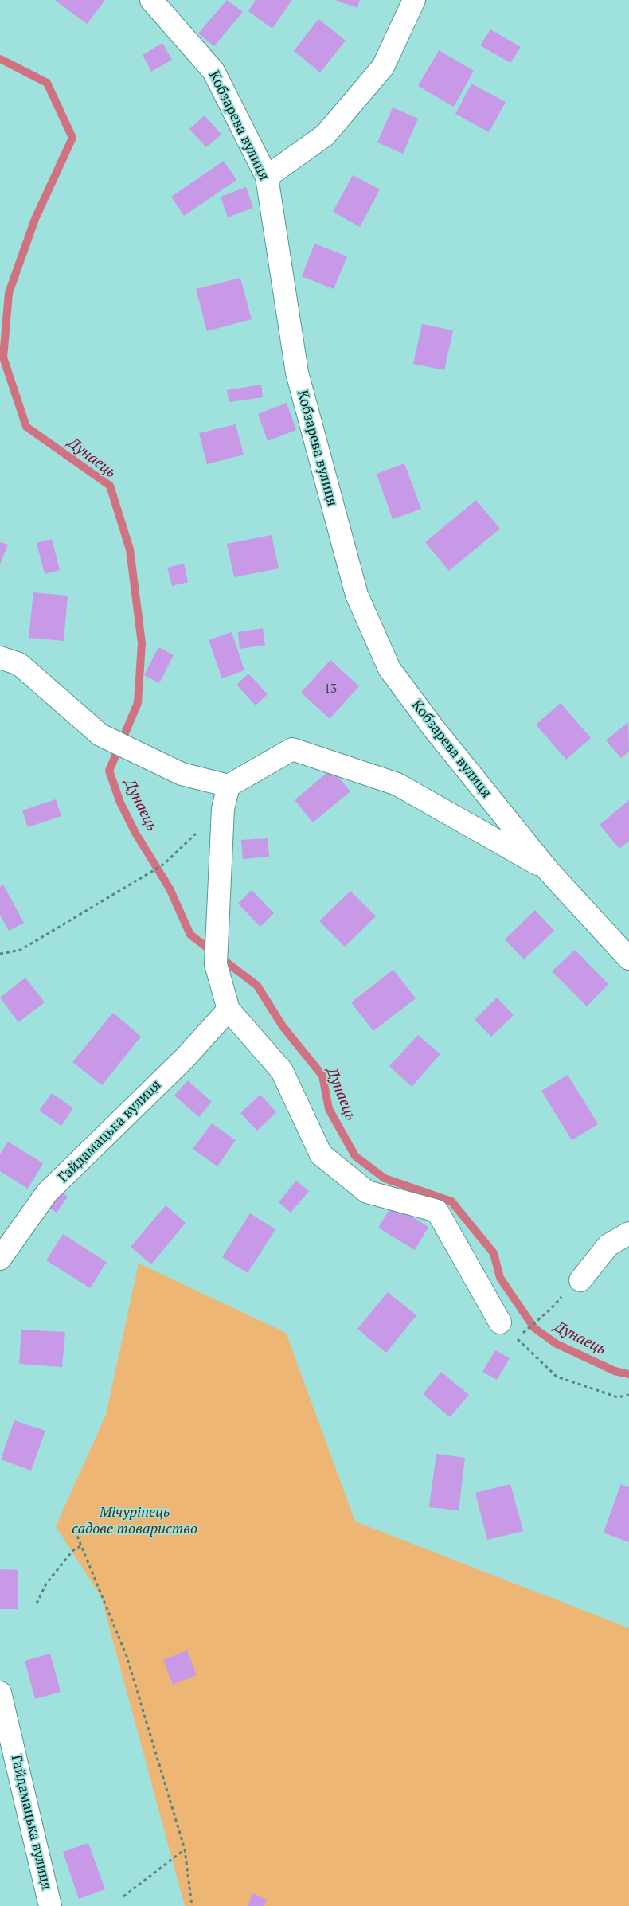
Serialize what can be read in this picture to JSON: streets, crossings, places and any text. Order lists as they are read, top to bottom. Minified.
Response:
{"streets":{"street":["Кобзарева вулиця","Гайдамацька вулиця"]},"water":["Дунаець"],"parks":["Мічурінець садове товариство"],"house_numbers":["13"]}
